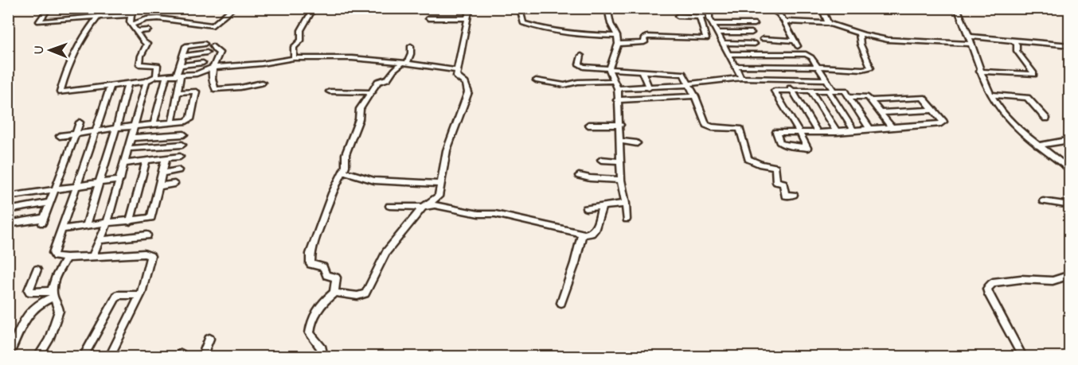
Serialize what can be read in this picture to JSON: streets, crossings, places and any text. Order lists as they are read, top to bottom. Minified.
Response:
{"north":"left"}
